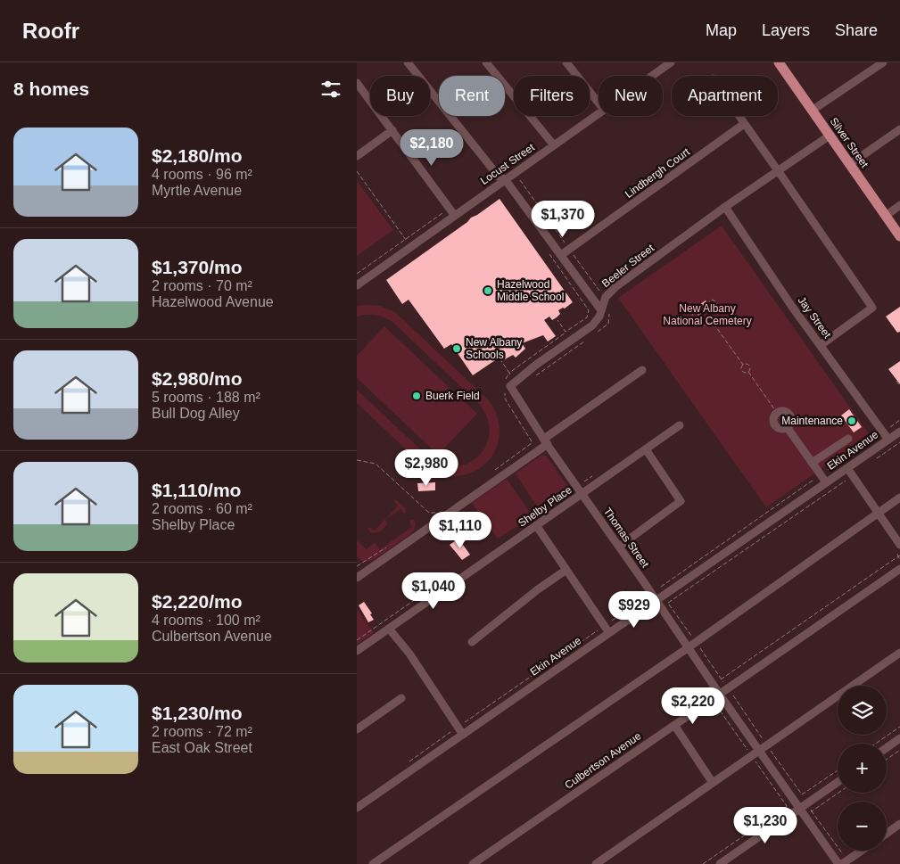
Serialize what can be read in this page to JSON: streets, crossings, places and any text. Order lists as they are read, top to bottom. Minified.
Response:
{"streets":{"main road":["Silver Street"],"street":["Locust Street","Lindbergh Court","Beeler Street","Jay Street","Ekin Avenue","Shelby Place","Thomas Street","Culbertson Avenue"]},"crossings":[["Silver Street","Beeler Street"],["Beeler Street","Jay Street"],["Beeler Street","Thomas Street"],["Jay Street","Ekin Avenue"],["Ekin Avenue","Thomas Street"],["Shelby Place","Thomas Street"],["Thomas Street","Culbertson Avenue"]],"parks":["New Albany National Cemetery"],"places":["Hazelwood Middle School","New Albany Schools","Buerk Field","Maintenance"],"page":{"header":"Roofr","nav":["Map","Layers","Share"],"heading":"8 homes","chip":["Buy","Rent","Filters","New","Apartment"],"list":[{"name":"$2,180/mo","note":"4 rooms · 96 m² · Myrtle Avenue"},{"name":"$1,370/mo","note":"2 rooms · 70 m² · Hazelwood Avenue"},{"name":"$2,980/mo","note":"5 rooms · 188 m² · Bull Dog Alley"},{"name":"$1,110/mo","note":"2 rooms · 60 m² · Shelby Place"},{"name":"$2,220/mo","note":"4 rooms · 100 m² · Culbertson Avenue"},{"name":"$1,230/mo","note":"2 rooms · 72 m² · East Oak Street"}],"price":["$2,180","$1,370","$2,980","$1,110","$1,040","$929","$2,220","$1,230"],"map_buttons":["+","−"]}}
